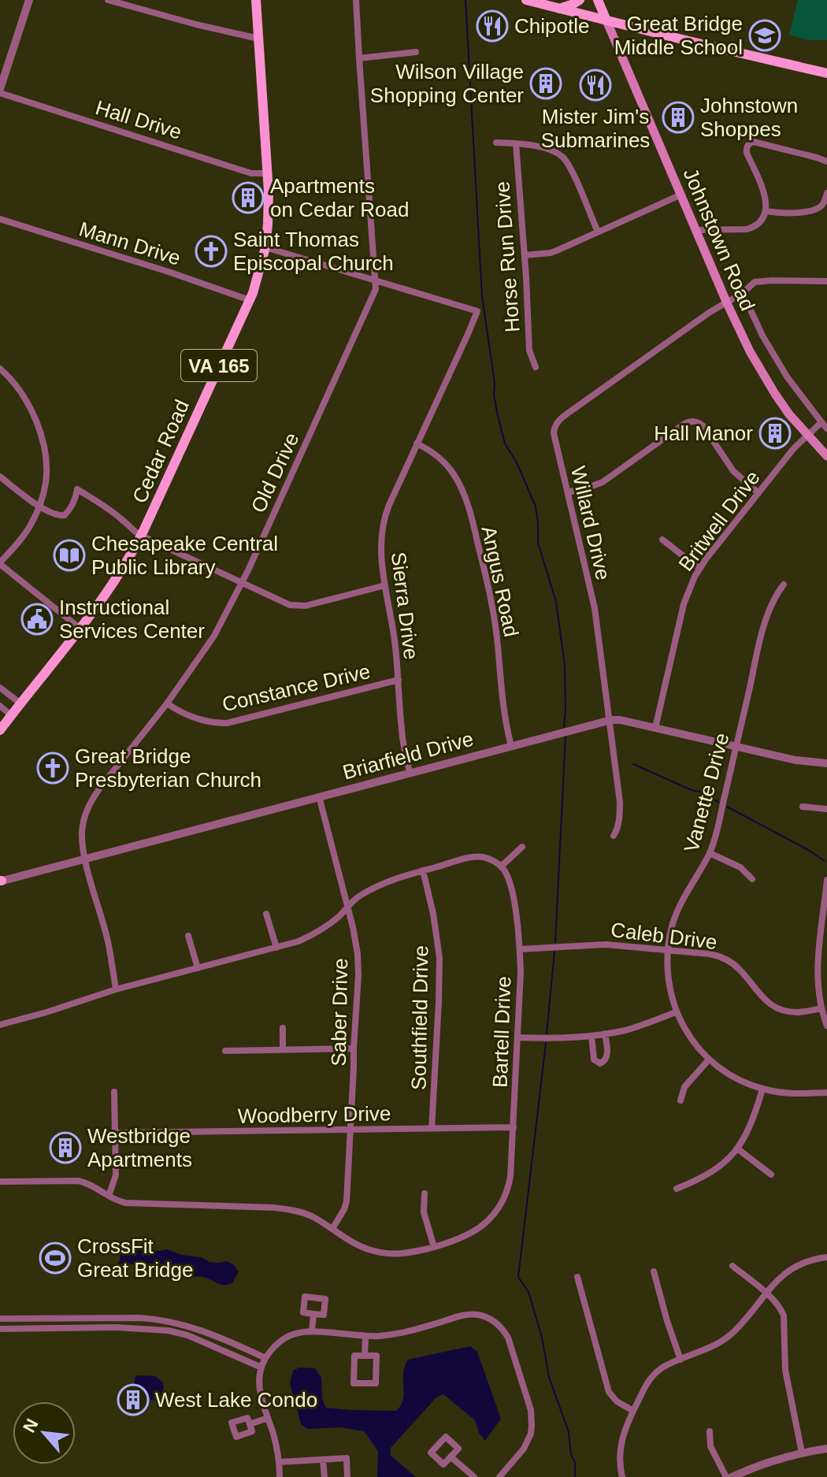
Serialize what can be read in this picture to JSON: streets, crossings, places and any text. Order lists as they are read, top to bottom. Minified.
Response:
{"streets":{"main road":["Johnstown Road","VA 165","Cedar Road"],"street":["Hall Drive","Mann Drive","Horse Run Drive","Old Drive","Britwell Drive","Willard Drive","Angus Road","Sierra Drive","Constance Drive","Briarfield Drive","Vanette Drive","Caleb Drive","Saber Drive","Southfield Drive","Bartell Drive","Woodberry Drive"]},"crossings":[["Hall Drive","Cedar Road"],["Johnstown Road","Britwell Drive"],["Johnstown Road","Willard Drive"],["Mann Drive","Cedar Road"],["Old Drive","Sierra Drive"],["Old Drive","Constance Drive"],["Old Drive","Briarfield Drive"],["Britwell Drive","Briarfield Drive"],["Willard Drive","Briarfield Drive"],["Angus Road","Sierra Drive"],["Angus Road","Briarfield Drive"],["Sierra Drive","Constance Drive"],["Sierra Drive","Briarfield Drive"],["Briarfield Drive","Vanette Drive"],["Briarfield Drive","Saber Drive"],["Vanette Drive","Caleb Drive"],["Caleb Drive","Bartell Drive"],["Saber Drive","Bartell Drive"],["Saber Drive","Woodberry Drive"],["Southfield Drive","Woodberry Drive"],["Bartell Drive","Woodberry Drive"]],"places":{"restaurant":["Chipotle","Mister Jim's Submarines"],"school or university":["Great Bridge Middle School"],"building":["Wilson Village Shopping Center","Johnstown Shoppes","Apartments on Cedar Road","Hall Manor","Westbridge Apartments","West Lake Condo"],"church":["Saint Thomas Episcopal Church","Great Bridge Presbyterian Church"],"library":["Chesapeake Central Public Library"],"public building":["Instructional Services Center"],"sports":["CrossFit Great Bridge"]},"north":"top left"}
